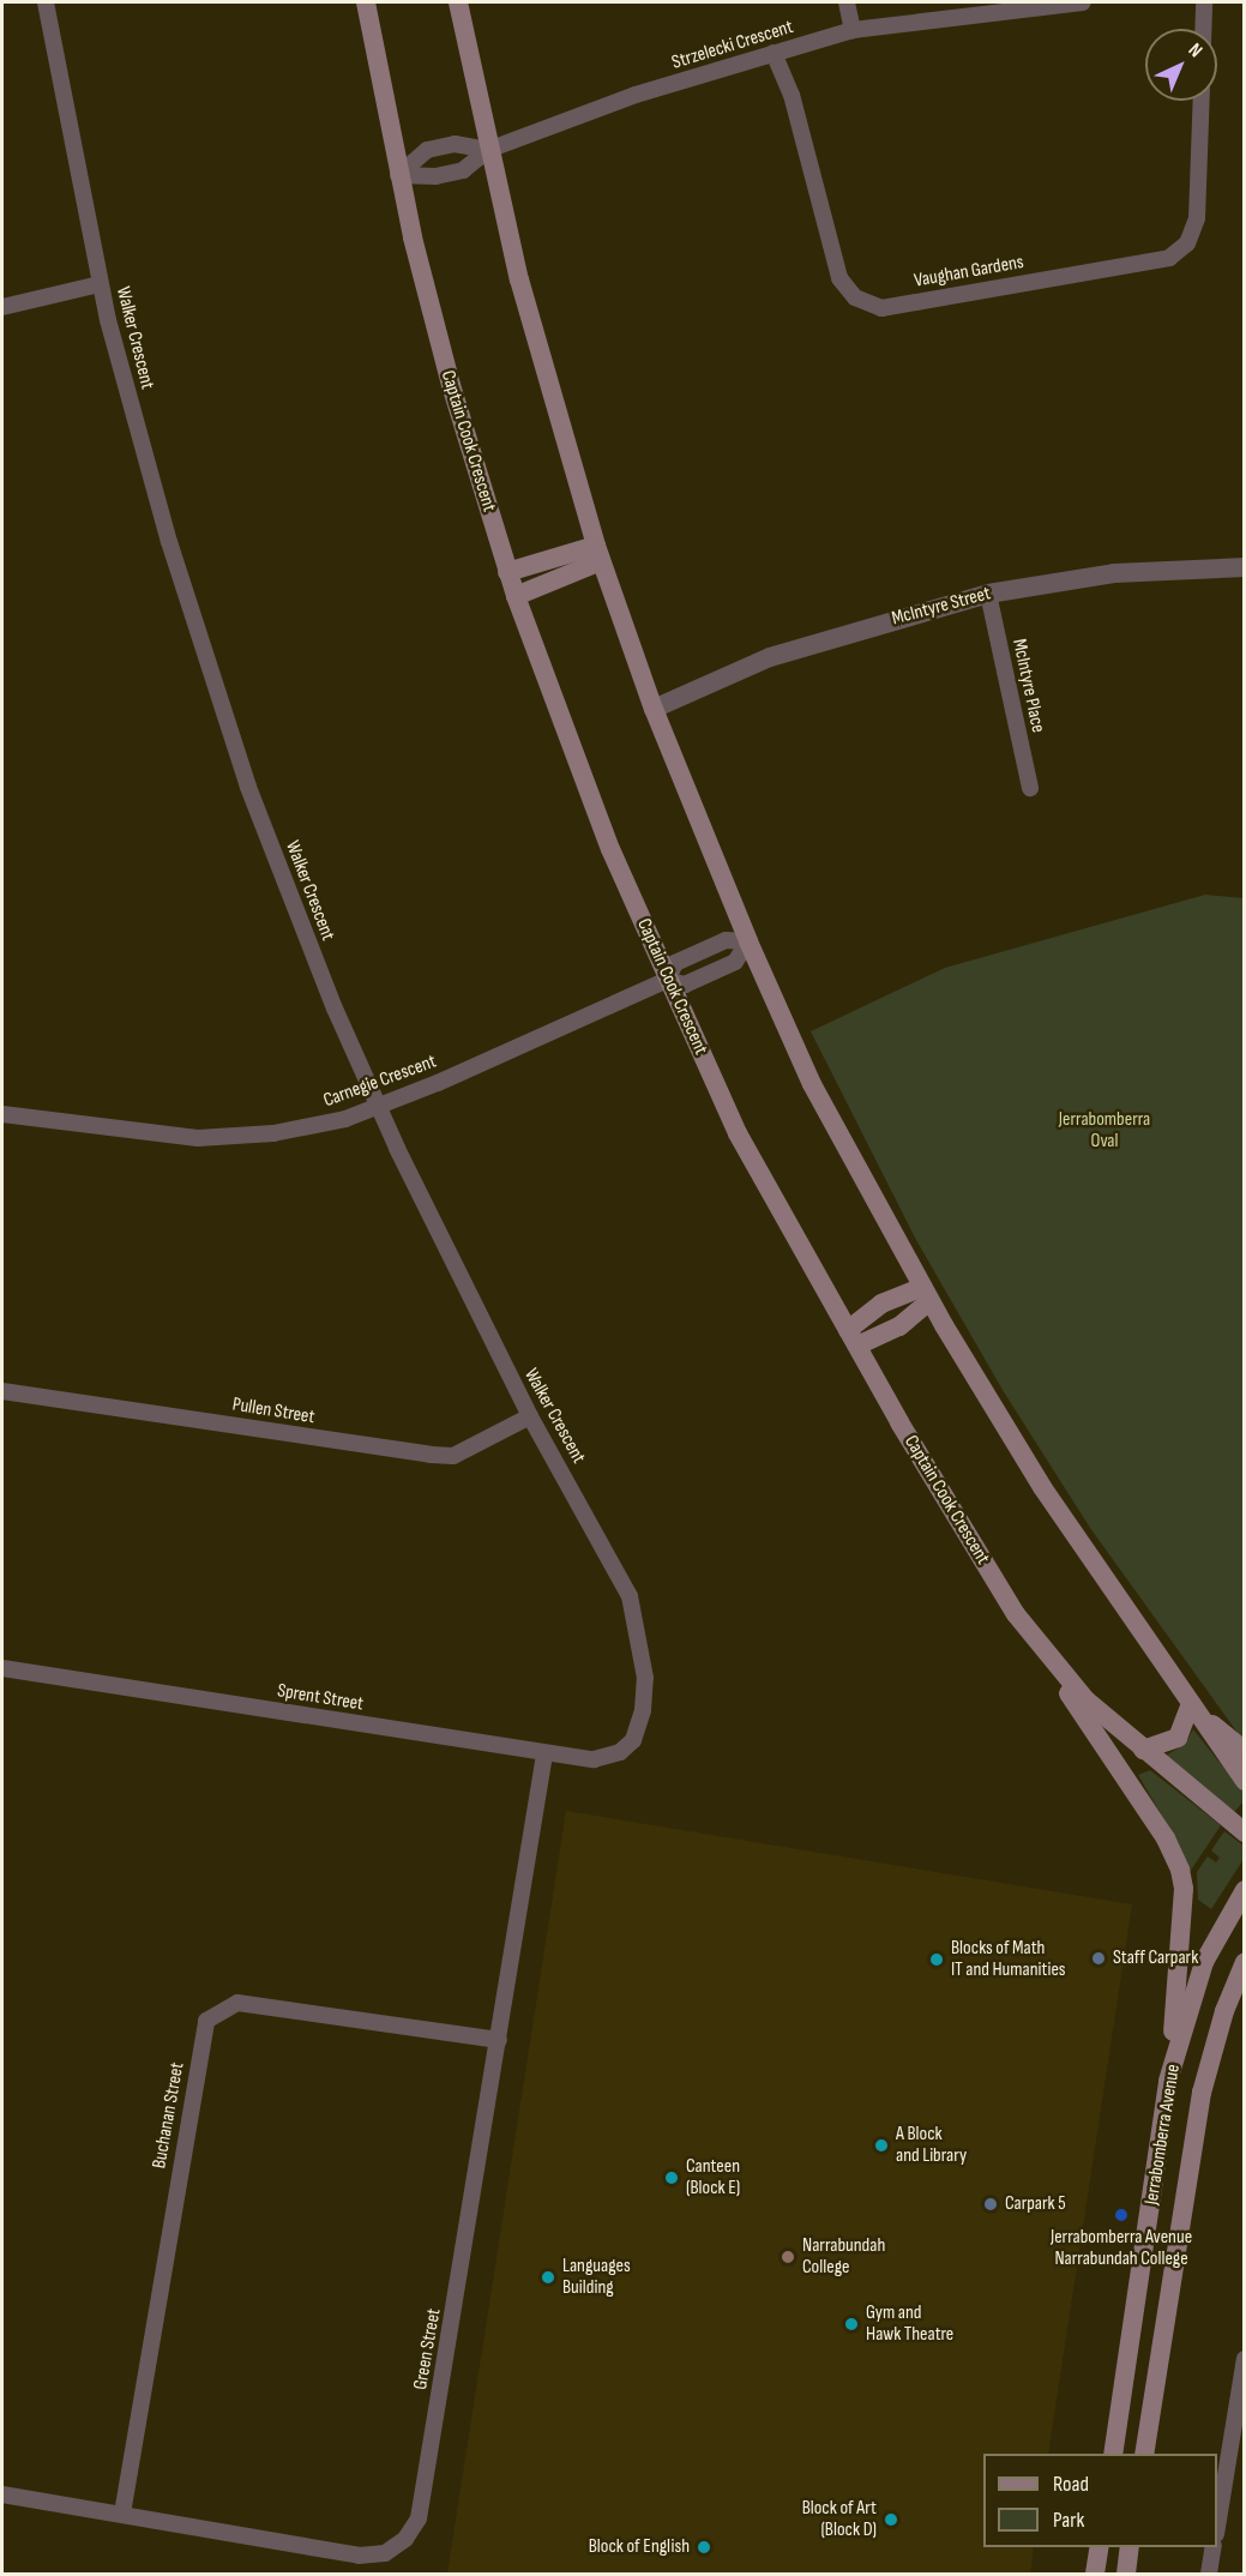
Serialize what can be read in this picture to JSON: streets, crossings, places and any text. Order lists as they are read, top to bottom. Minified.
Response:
{"streets":{"main road":["Captain Cook Crescent","Jerrabomberra Avenue"],"street":["Strzelecki Crescent","Vaughan Gardens","Walker Crescent","McIntyre Street","McIntyre Place","Carnegie Crescent","Pullen Street","Sprent Street","Buchanan Street","Green Street"]},"crossings":[["Strzelecki Crescent","Vaughan Gardens"],["Strzelecki Crescent","Captain Cook Crescent"],["Walker Crescent","Carnegie Crescent"],["Walker Crescent","Pullen Street"],["Walker Crescent","Sprent Street"],["Captain Cook Crescent","Carnegie Crescent"],["McIntyre Street","McIntyre Place"],["Sprent Street","Green Street"],["Buchanan Street","Green Street"]],"parks":["Jerrabomberra Oval"],"places":["Staff Carpark","Blocks of Math IT and Humanities","A Block and Library","Canteen (Block E)","Carpark 5","Jerrabomberra Avenue Narrabundah College","Narrabundah College","Languages Building","Gym and Hawk Theatre","Block of Art (Block D)","Block of English"],"legend":["Road","Park"],"north":"top right"}
